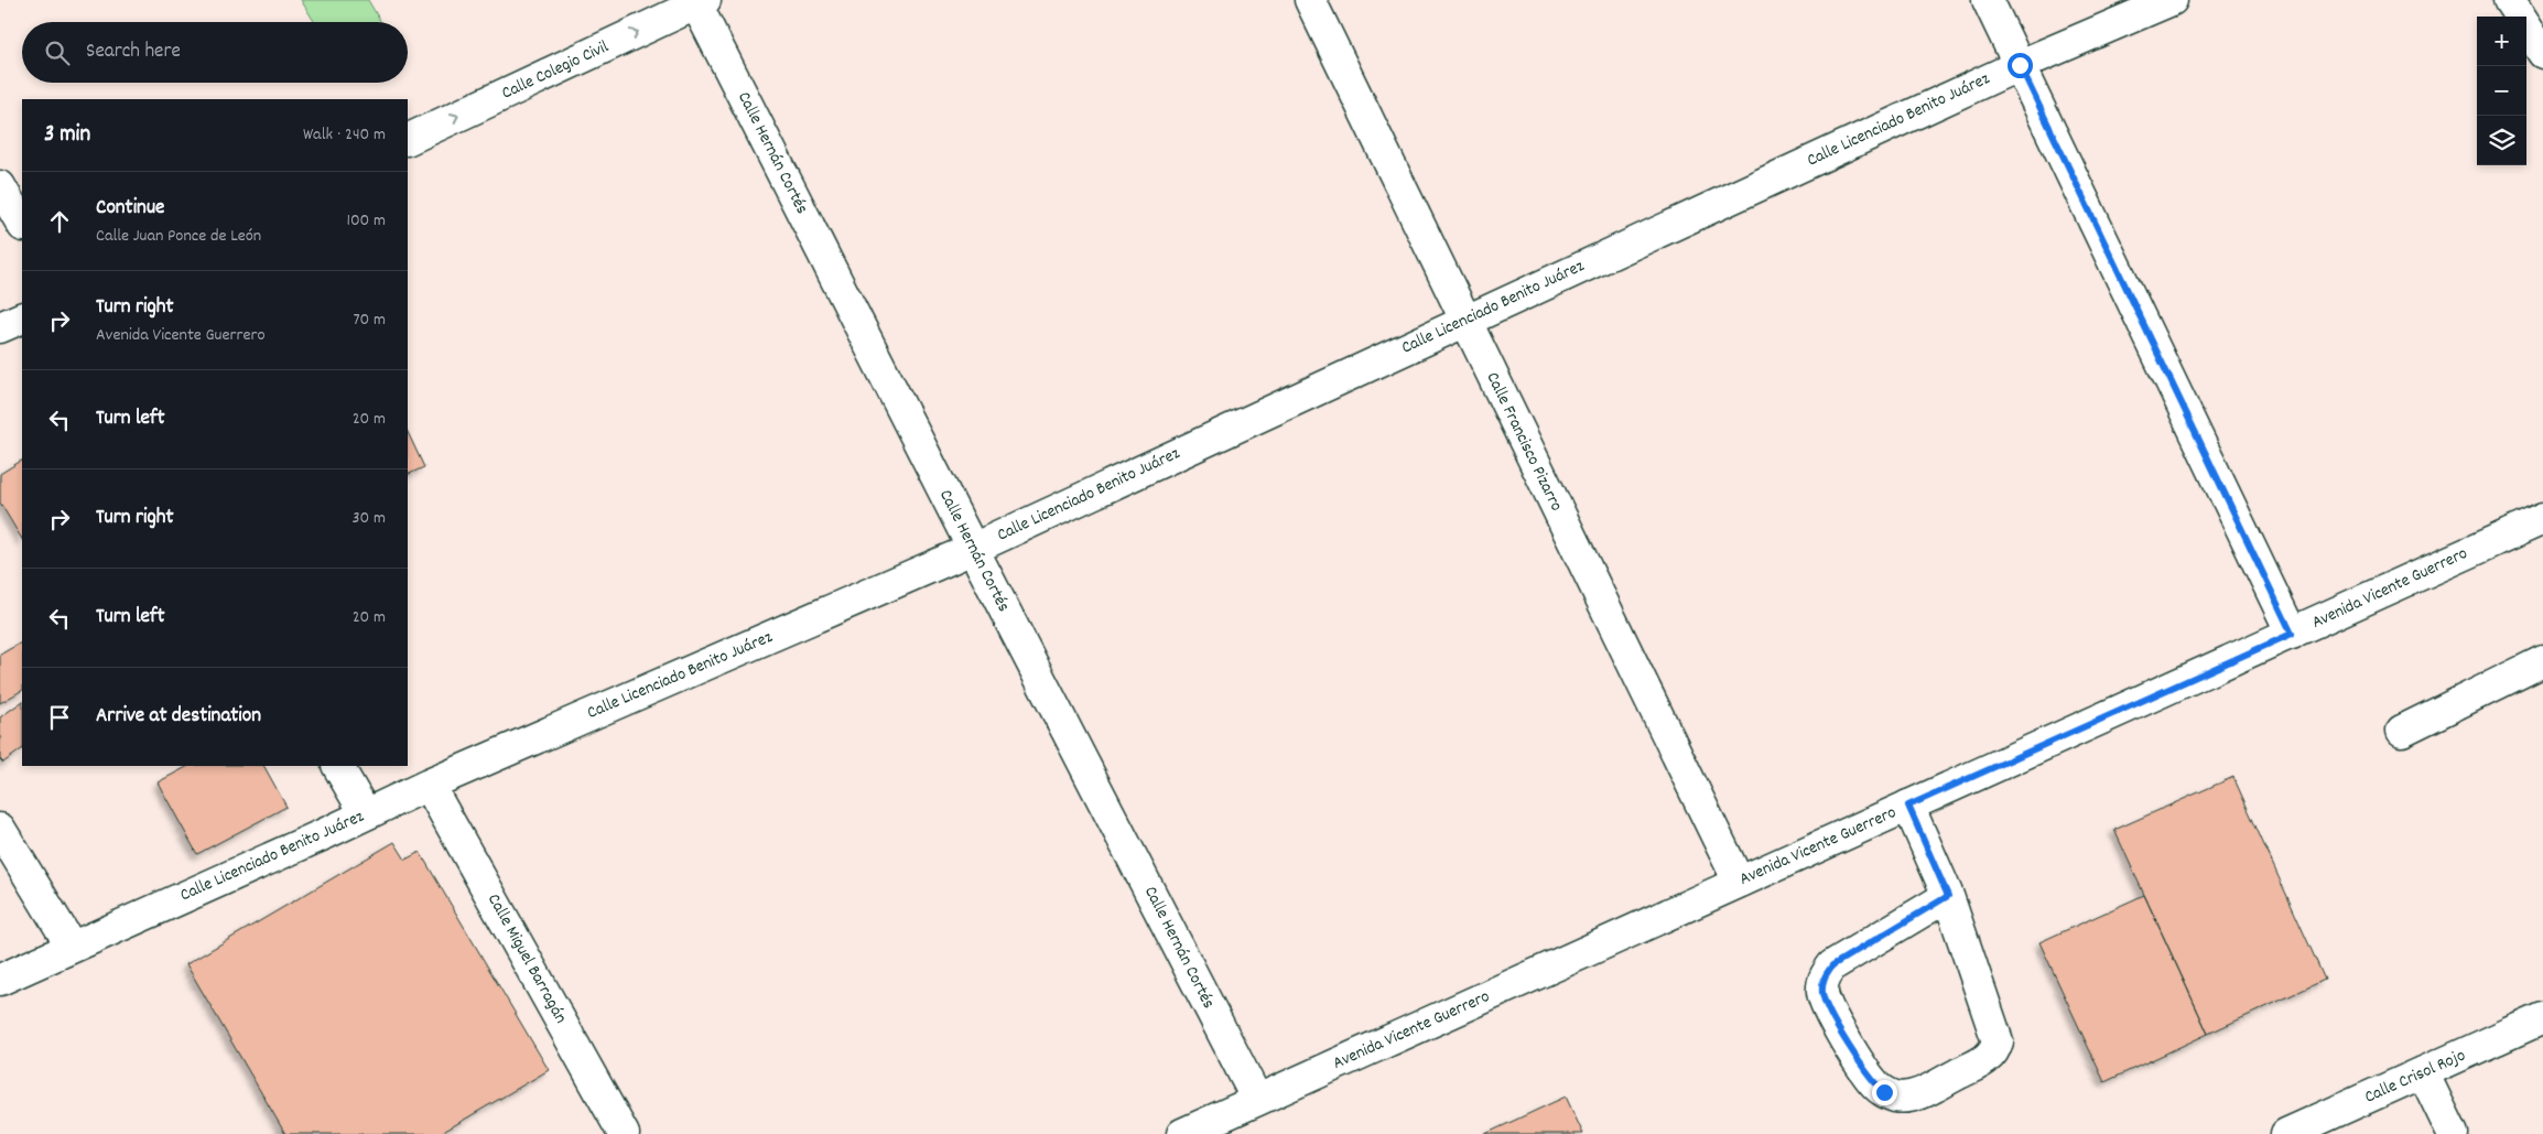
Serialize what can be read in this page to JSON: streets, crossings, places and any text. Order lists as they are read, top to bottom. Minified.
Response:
{"streets":{"street":["Calle Colegio Civil","Calle Licenciado Benito Juárez","Calle Hernán Cortés","Calle Francisco Pizarro","Avenida Vicente Guerrero","Calle Miguel Barragán","Calle Crisol Rojo"]},"crossings":[["Calle Colegio Civil","Calle Hernán Cortés"],["Calle Licenciado Benito Juárez","Calle Hernán Cortés"],["Calle Licenciado Benito Juárez","Calle Francisco Pizarro"],["Calle Licenciado Benito Juárez","Calle Miguel Barragán"],["Calle Hernán Cortés","Avenida Vicente Guerrero"],["Calle Francisco Pizarro","Avenida Vicente Guerrero"]],"one_way":["Calle Colegio Civil"],"page":{"map_buttons":["+","−"],"search":"Search here","heading":["3 min","Walk · 240 m"],"list":[["Continue","Calle Juan Ponce de León","100 m"],["Turn right","Avenida Vicente Guerrero","70 m"],["Turn left","20 m"],["Turn right","30 m"],["Turn left","20 m"],"Arrive at destination"]}}
